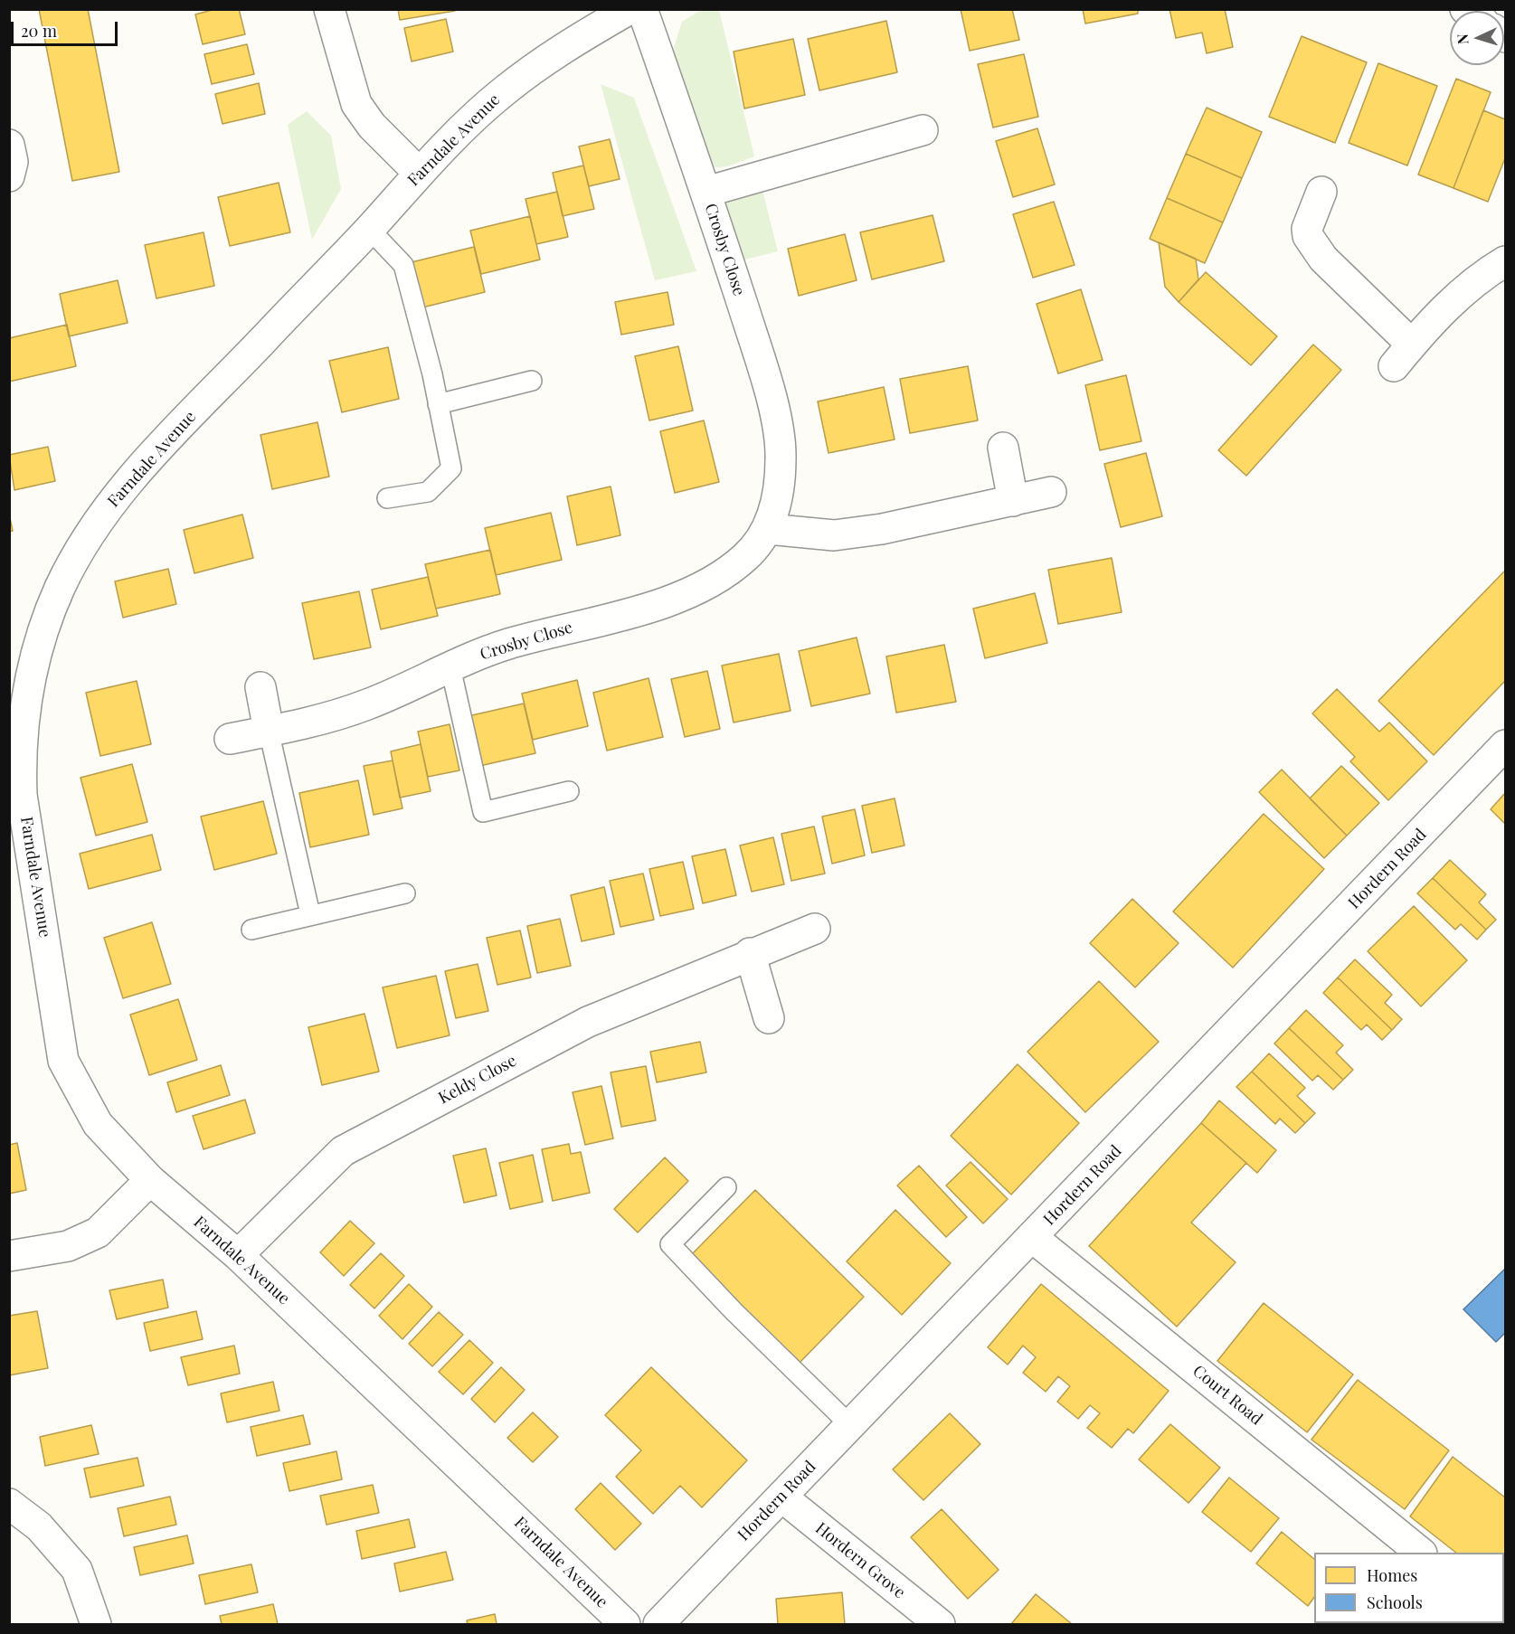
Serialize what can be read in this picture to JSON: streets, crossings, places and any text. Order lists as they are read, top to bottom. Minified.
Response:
{"streets":{"street":["Farndale Avenue","Crosby Close","Hordern Road","Keldy Close","Court Road","Hordern Grove"]},"crossings":[["Farndale Avenue","Keldy Close"],["Hordern Road","Court Road"],["Hordern Road","Hordern Grove"]],"legend":["Homes","Schools"],"scale_bar":"20 m","north":"left"}
